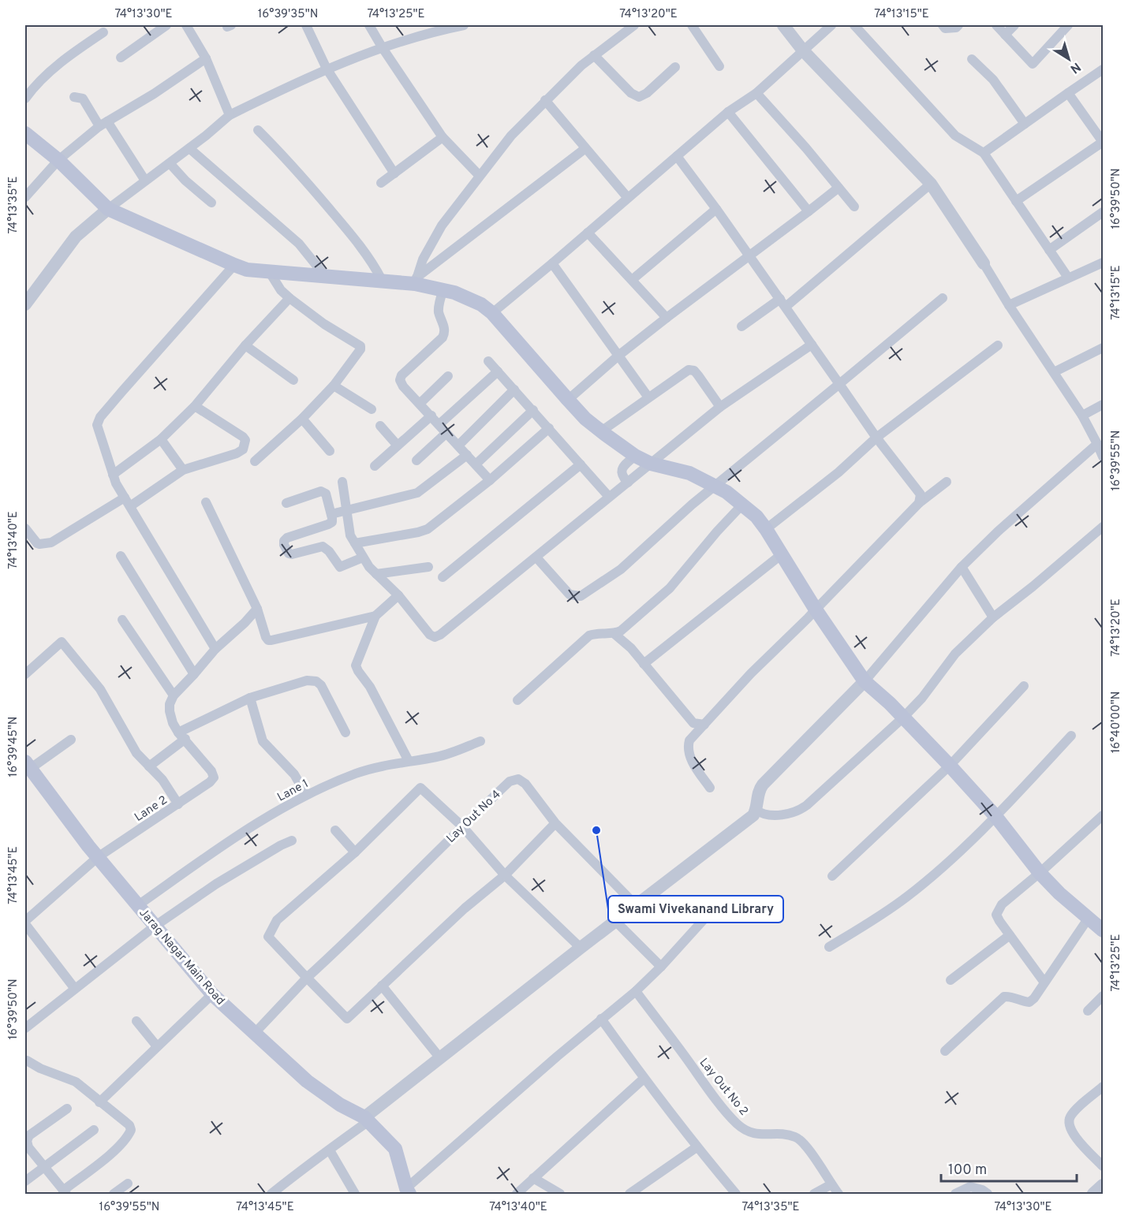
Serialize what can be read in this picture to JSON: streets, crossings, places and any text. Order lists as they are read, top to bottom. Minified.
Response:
{"streets":{"main road":["Jarag Nagar Main Road"],"street":["Lane 1","Lane 2","Lay Out No 4","Lay Out No 2"]},"crossings":[["Lane 1","Jarag Nagar Main Road"],["Lane 2","Jarag Nagar Main Road"],["Lay Out No 4","Jarag Nagar Main Road"]],"places":["Swami Vivekanand Library"],"scale_bar":"100 m","north":"bottom right","coordinates":["74°13'30\"E","16°39'35\"N","74°13'25\"E","74°13'20\"E","74°13'15\"E","16°39'50\"N","74°13'35\"E","16°39'55\"N","74°13'40\"E","16°40'00\"N","16°39'45\"N","74°13'45\"E"]}
